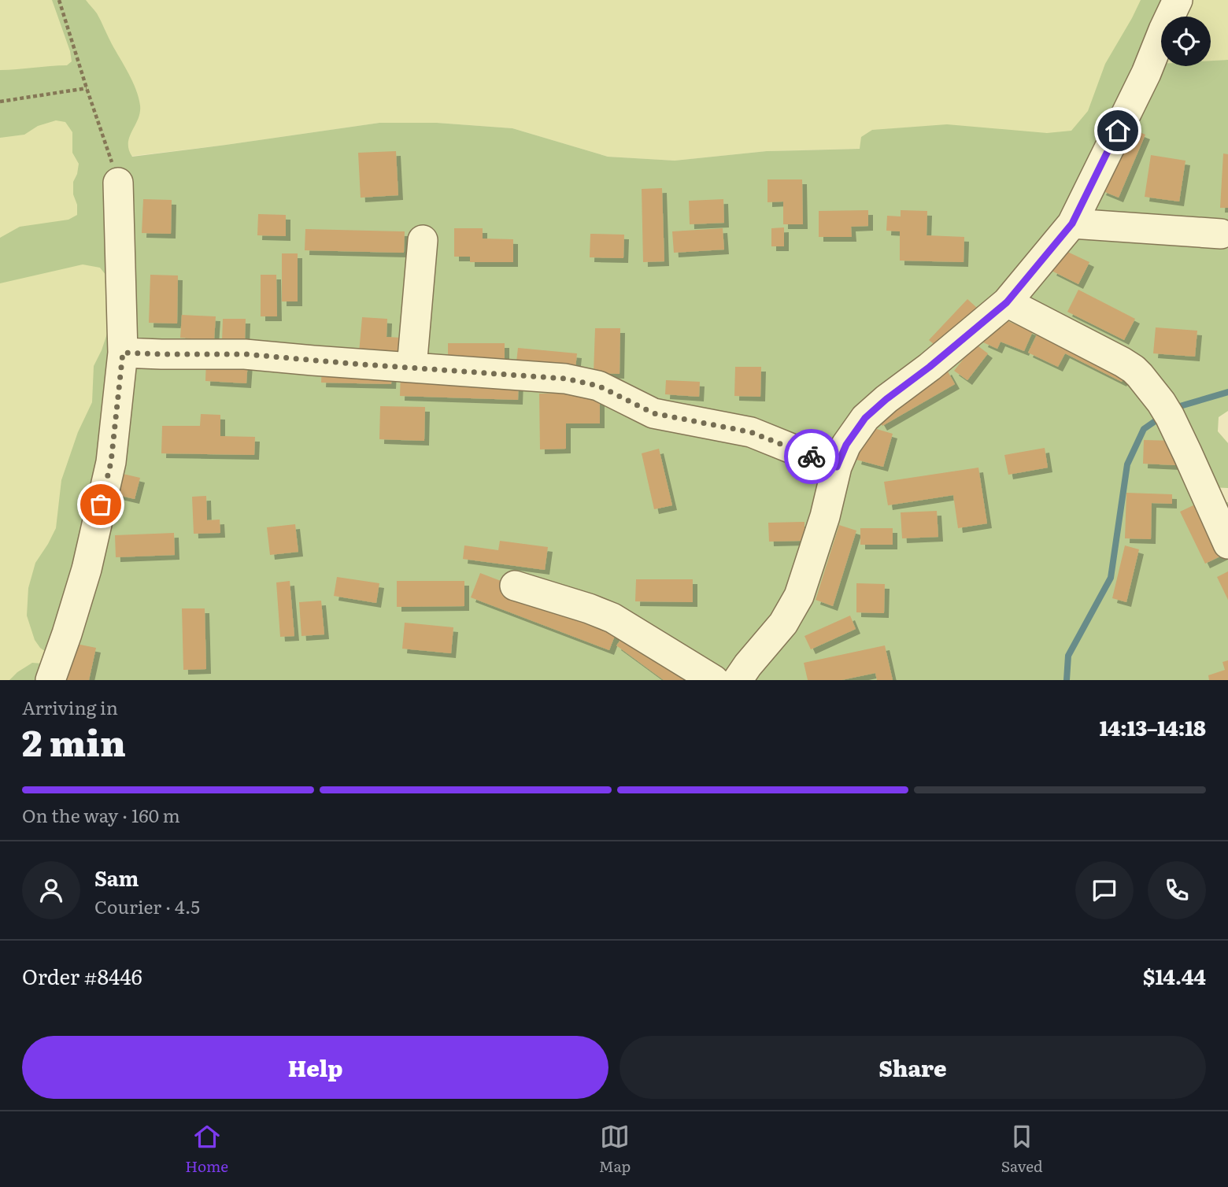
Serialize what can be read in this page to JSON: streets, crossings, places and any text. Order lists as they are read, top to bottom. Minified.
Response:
{"page":{"heading":["2 min","Arriving in","14:13–14:18"],"panel":["Sam","Courier · 4.5","Order #8446","$14.44"],"bar":"On the way · 160 m","buttons":["Help","Share"],"tabs":["Home","Map","Saved"]}}
